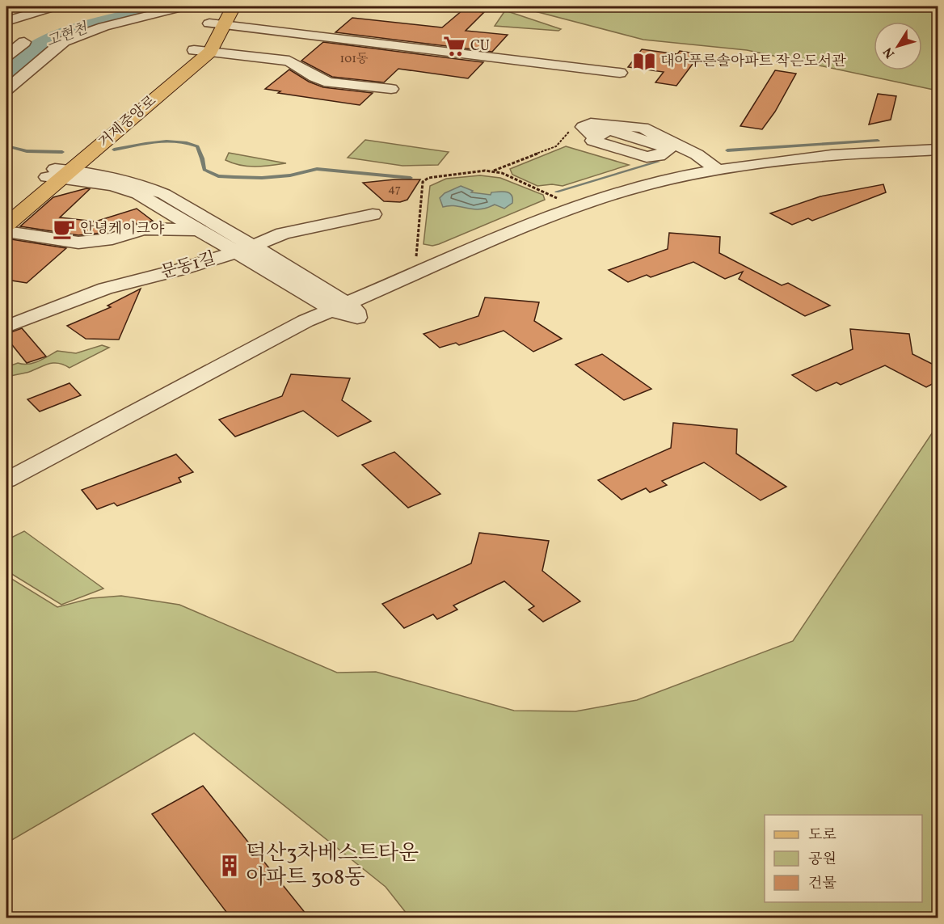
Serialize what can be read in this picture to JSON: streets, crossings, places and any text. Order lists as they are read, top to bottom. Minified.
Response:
{"streets":{"main road":["거제중앙로"],"street":["문동1길"]},"water":["고현천"],"places":{"supermarket":["CU"],"library":["대아푸른솔아파트 작은도서관"],"cafe":["안녕케이크야"],"building":["덕산3차베스트타운 아파트 308동"]},"house_numbers":["101동","47"],"legend":["도로","공원","건물"],"north":"bottom left"}
